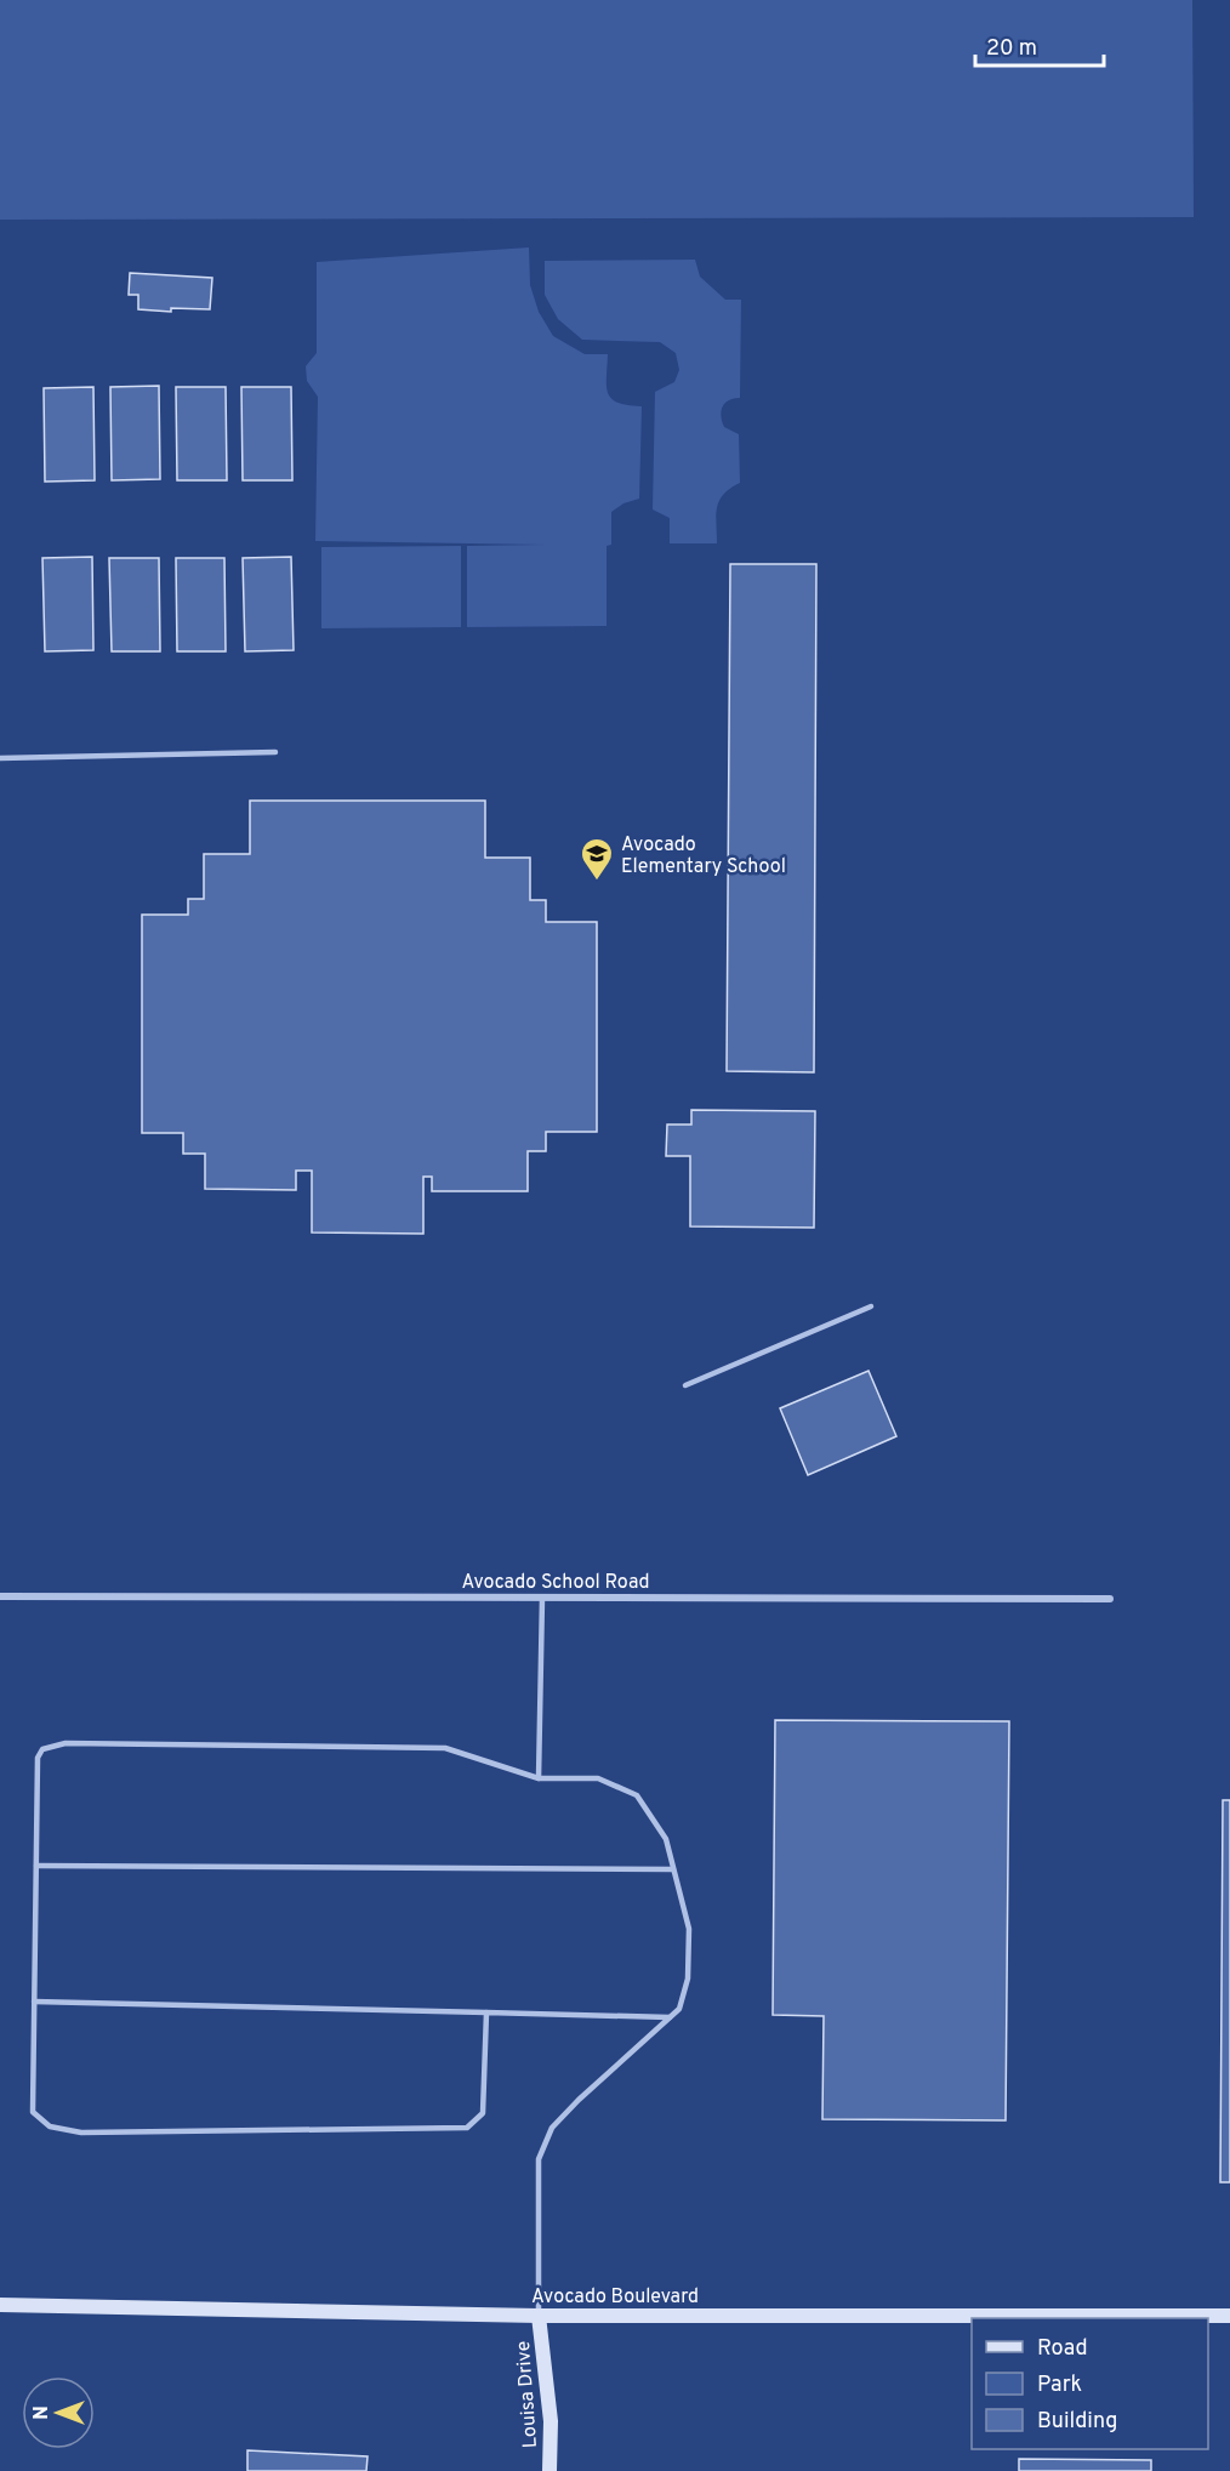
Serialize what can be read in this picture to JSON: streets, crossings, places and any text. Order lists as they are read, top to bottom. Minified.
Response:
{"streets":{"main road":["Avocado Boulevard","Louisa Drive"],"street":["Avocado School Road"]},"crossings":[["Avocado Boulevard","Louisa Drive"]],"places":{"school or university":["Avocado Elementary School"]},"legend":["Road","Park","Building"],"scale_bar":"20 m","north":"left"}
